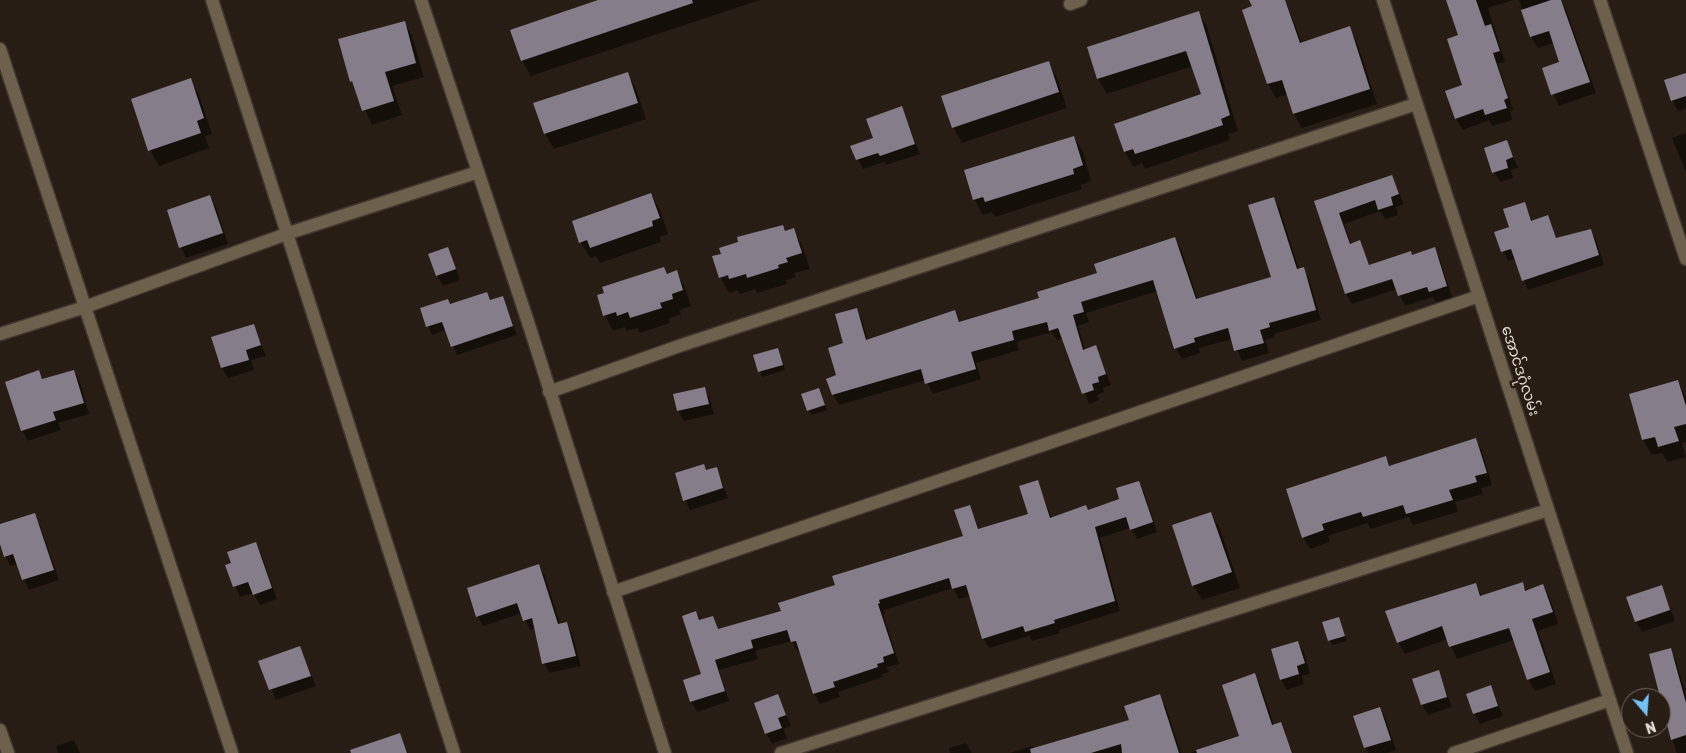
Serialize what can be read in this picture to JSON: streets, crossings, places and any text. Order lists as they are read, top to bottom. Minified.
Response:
{"streets":{"street":["အောင်ဒဂုံလမ်း"]},"north":"bottom"}
